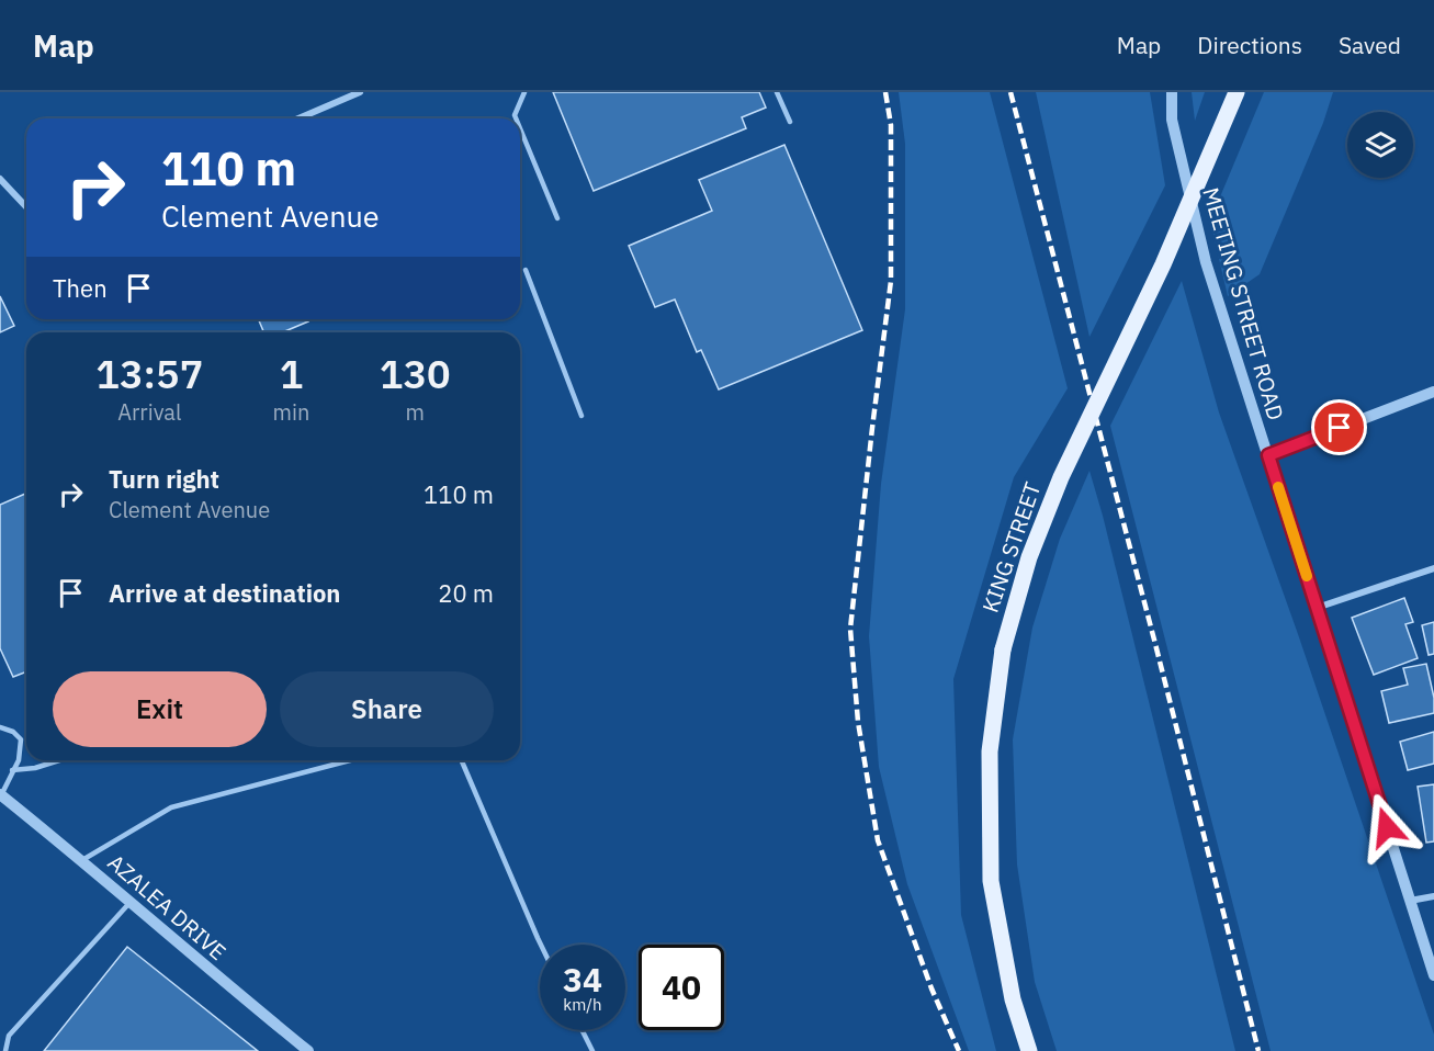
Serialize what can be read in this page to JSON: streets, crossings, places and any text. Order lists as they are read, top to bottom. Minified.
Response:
{"streets":{"main road":["KING STREET"],"street":["MEETING STREET ROAD","AZALEA DRIVE"]},"page":{"header":"Map","nav":["Map","Directions","Saved"],"turn":["110 m","Clement Avenue"],"then":"Then","eta":["13:57","Arrival","1","min","130","m"],"list":[{"name":"Turn right","note":"Clement Avenue","value":"110 m"},{"name":"Arrive at destination","value":"20 m"}],"buttons":["Exit","Share"],"speed":"34 km/h","limit":"40"}}
